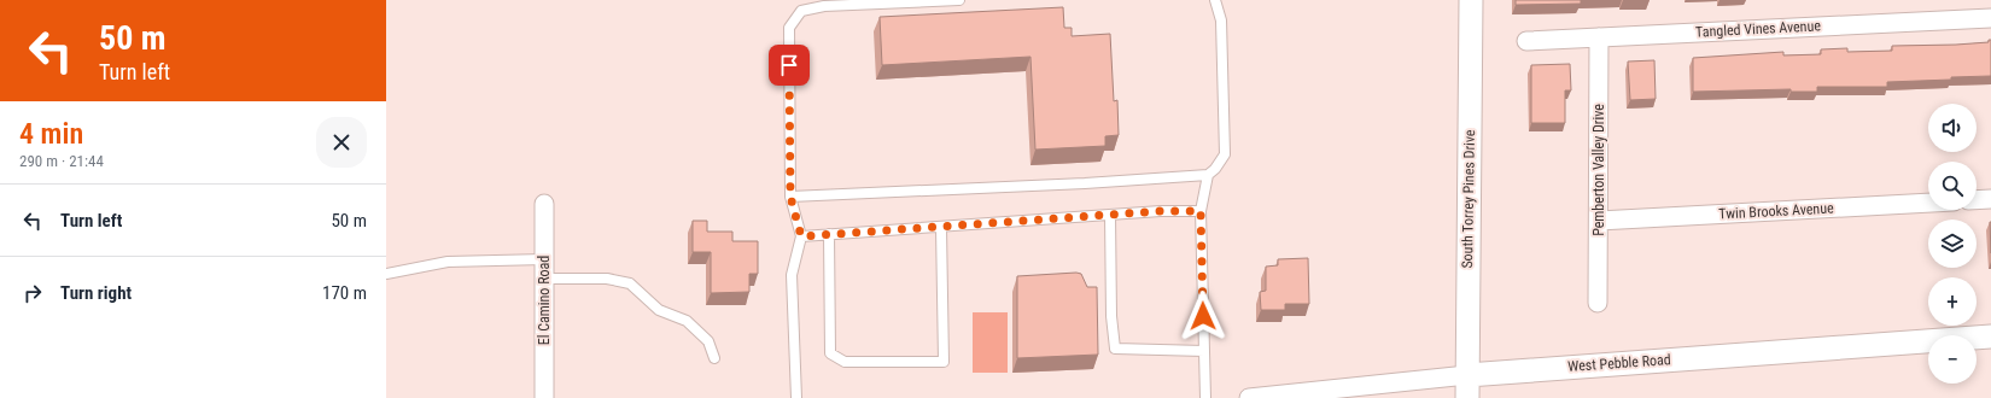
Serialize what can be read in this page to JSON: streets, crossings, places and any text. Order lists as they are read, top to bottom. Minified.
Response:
{"streets":{"street":["Tangled Vines Avenue","Pemberton Valley Drive","South Torrey Pines Drive","Twin Brooks Avenue","El Camino Road","West Pebble Road"]},"crossings":[["Tangled Vines Avenue","Pemberton Valley Drive"],["Pemberton Valley Drive","Twin Brooks Avenue"],["South Torrey Pines Drive","West Pebble Road"]],"page":{"turn":["50 m","Turn left"],"heading":["4 min","290 m · 21:44"],"map_buttons":["+","−"],"list":[{"name":"Turn left","value":"50 m"},{"name":"Turn right","value":"170 m"}]}}
